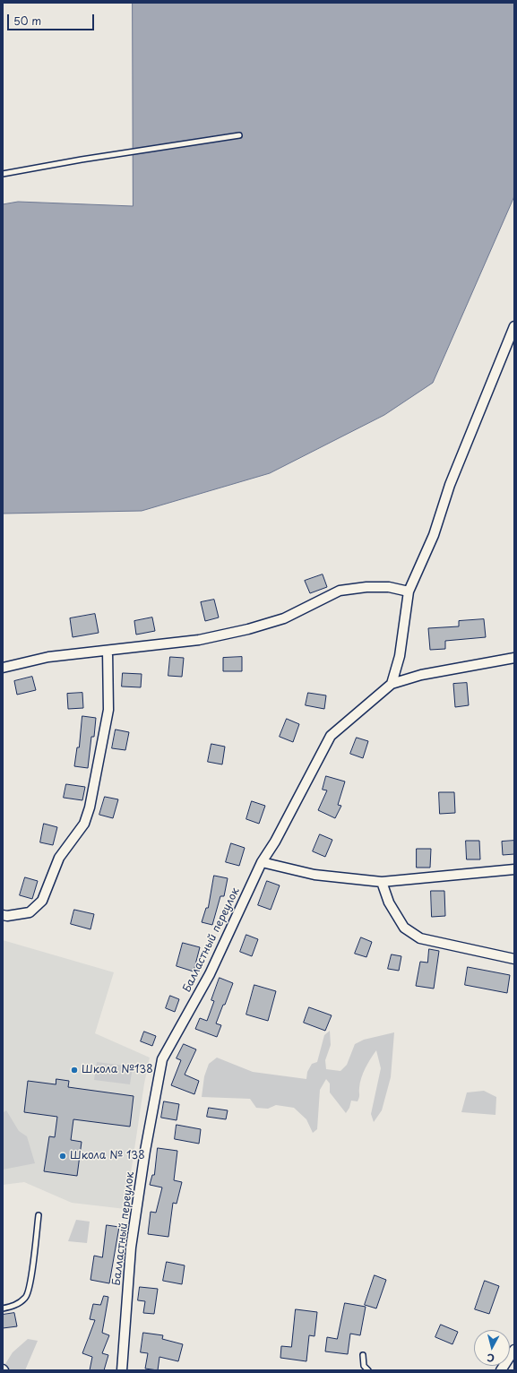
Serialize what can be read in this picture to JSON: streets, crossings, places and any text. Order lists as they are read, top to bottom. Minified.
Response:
{"streets":{"street":["Балластный переулок"]},"places":["Школа №138","Школа № 138"],"scale_bar":"50 m","north":"bottom"}
